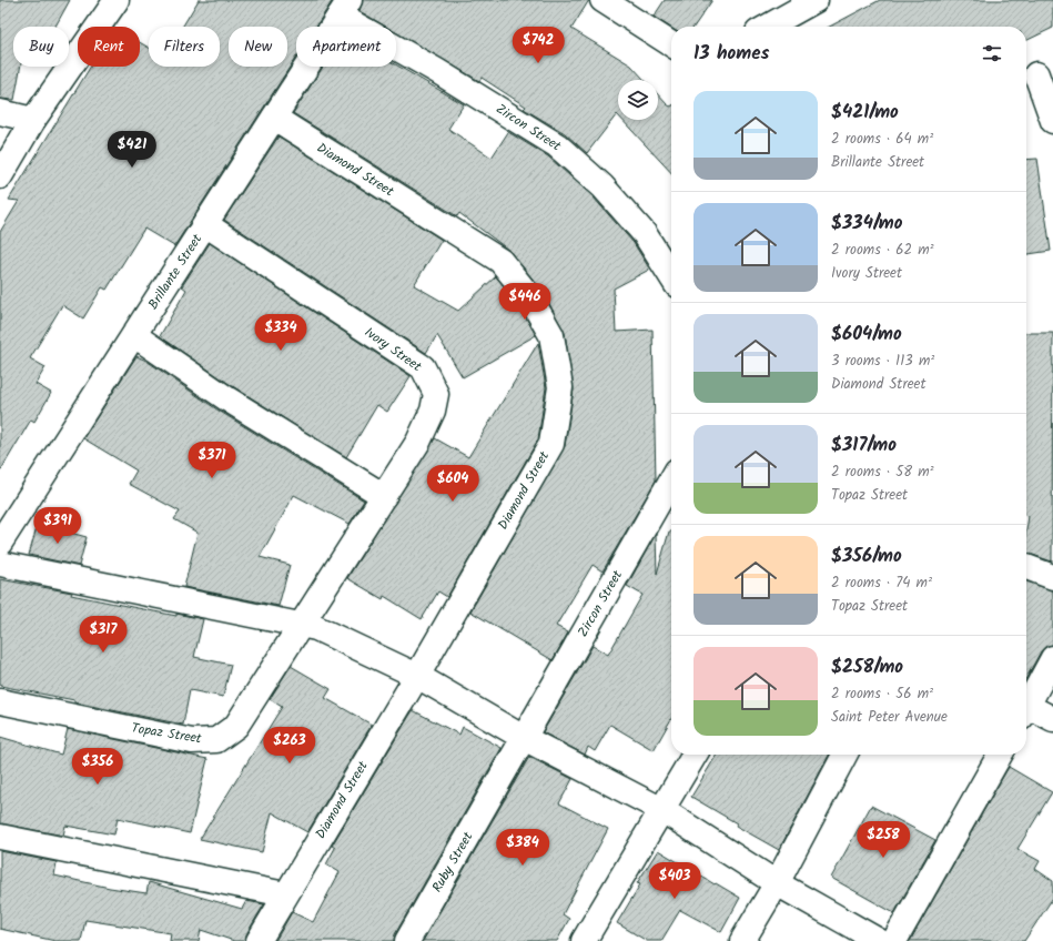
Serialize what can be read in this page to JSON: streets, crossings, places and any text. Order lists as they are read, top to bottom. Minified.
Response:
{"streets":{"street":["Zircon Street","Diamond Street","Brillante Street","Ivory Street","Topaz Street","Ruby Street"]},"crossings":[["Zircon Street","Brillante Street"],["Zircon Street","Ruby Street"],["Diamond Street","Brillante Street"],["Brillante Street","Ivory Street"],["Ivory Street","Topaz Street"]],"page":{"price":["$742","$421","$446","$334","$371","$604","$391","$317","$263","$356","$258","$384","$403"],"chip":["Buy","Rent","Filters","New","Apartment"],"heading":"13 homes","list":[{"name":"$421/mo","note":"2 rooms · 64 m² · Brillante Street"},{"name":"$334/mo","note":"2 rooms · 62 m² · Ivory Street"},{"name":"$604/mo","note":"3 rooms · 113 m² · Diamond Street"},{"name":"$317/mo","note":"2 rooms · 58 m² · Topaz Street"},{"name":"$356/mo","note":"2 rooms · 74 m² · Topaz Street"},{"name":"$258/mo","note":"2 rooms · 56 m² · Saint Peter Avenue"}]}}
